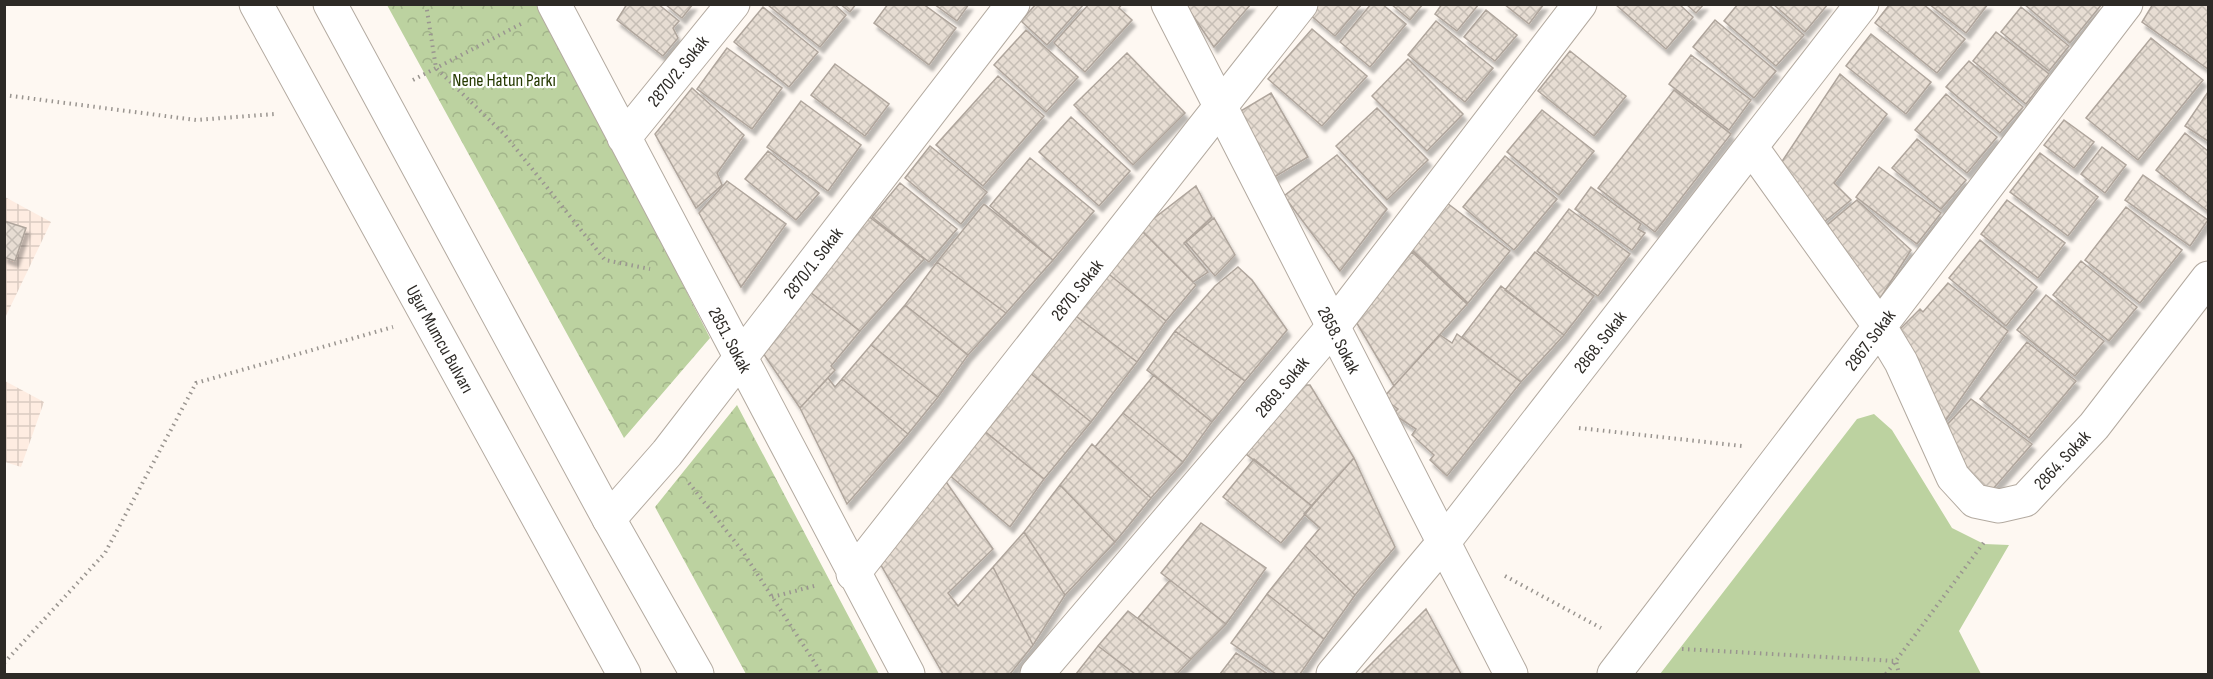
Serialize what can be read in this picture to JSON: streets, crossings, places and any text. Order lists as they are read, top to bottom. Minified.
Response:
{"streets":{"street":["2870/2. Sokak","2870/1. Sokak","2870. Sokak","Uğur Mumcu Bulvarı","2851. Sokak","2858. Sokak","2867. Sokak","2868. Sokak","2869. Sokak","2864. Sokak"]},"crossings":[["2870/2. Sokak","2851. Sokak"],["2870/1. Sokak","2851. Sokak"],["2870. Sokak","2851. Sokak"],["2870. Sokak","2858. Sokak"],["2858. Sokak","2868. Sokak"],["2858. Sokak","2869. Sokak"]],"parks":["Nene Hatun Parkı"]}
